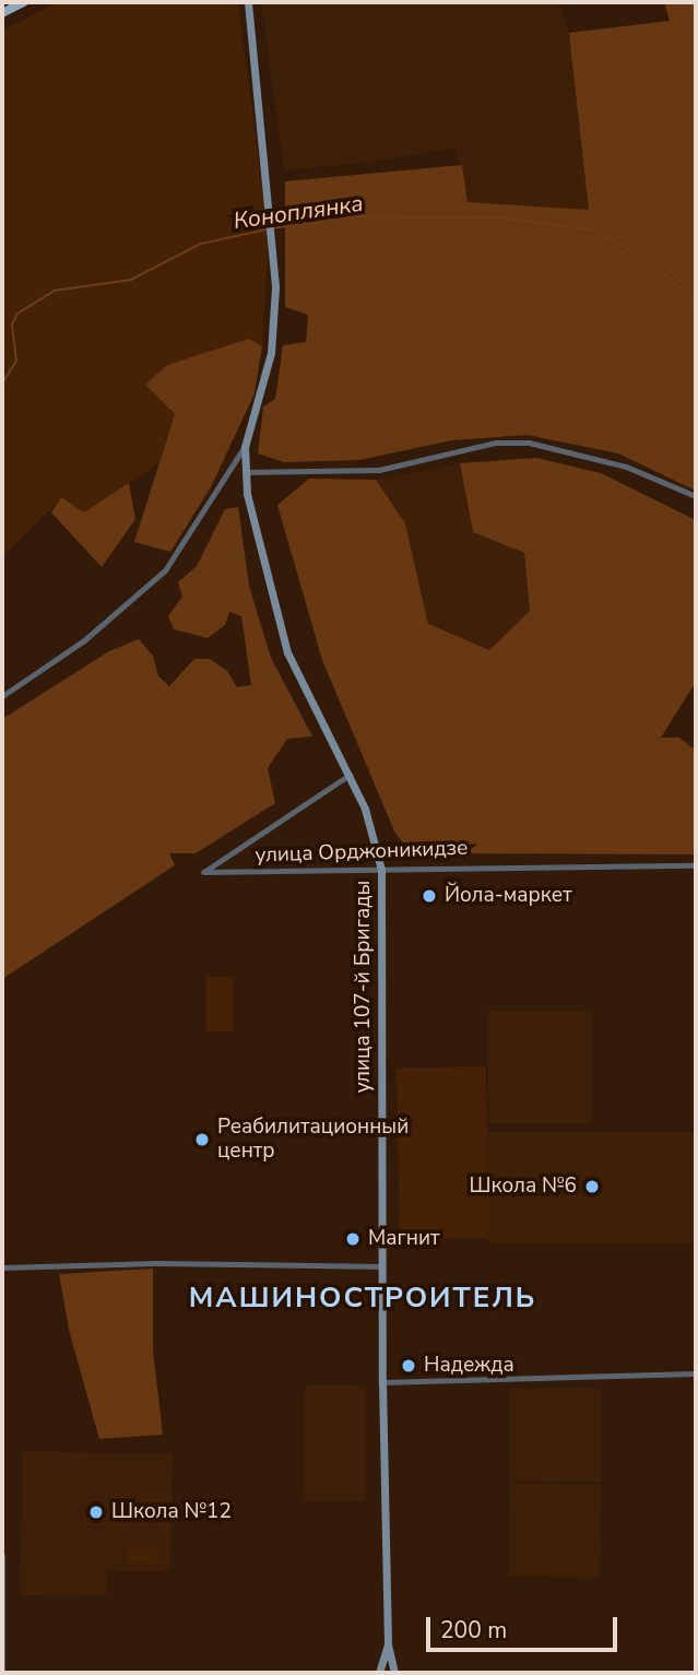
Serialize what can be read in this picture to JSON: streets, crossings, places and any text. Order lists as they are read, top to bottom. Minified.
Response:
{"streets":{"main road":["улица 107-й Бригады"],"street":["улица Орджоникидзе"]},"crossings":[["улица Орджоникидзе","улица 107-й Бригады"]],"districts":["МАШИНОСТРОИТЕЛЬ"],"water":["Коноплянка"],"places":["Йола-маркет","Реабилитационный центр","Школа №6","Магнит","Надежда","Школа №12"],"scale_bar":"200 m"}
